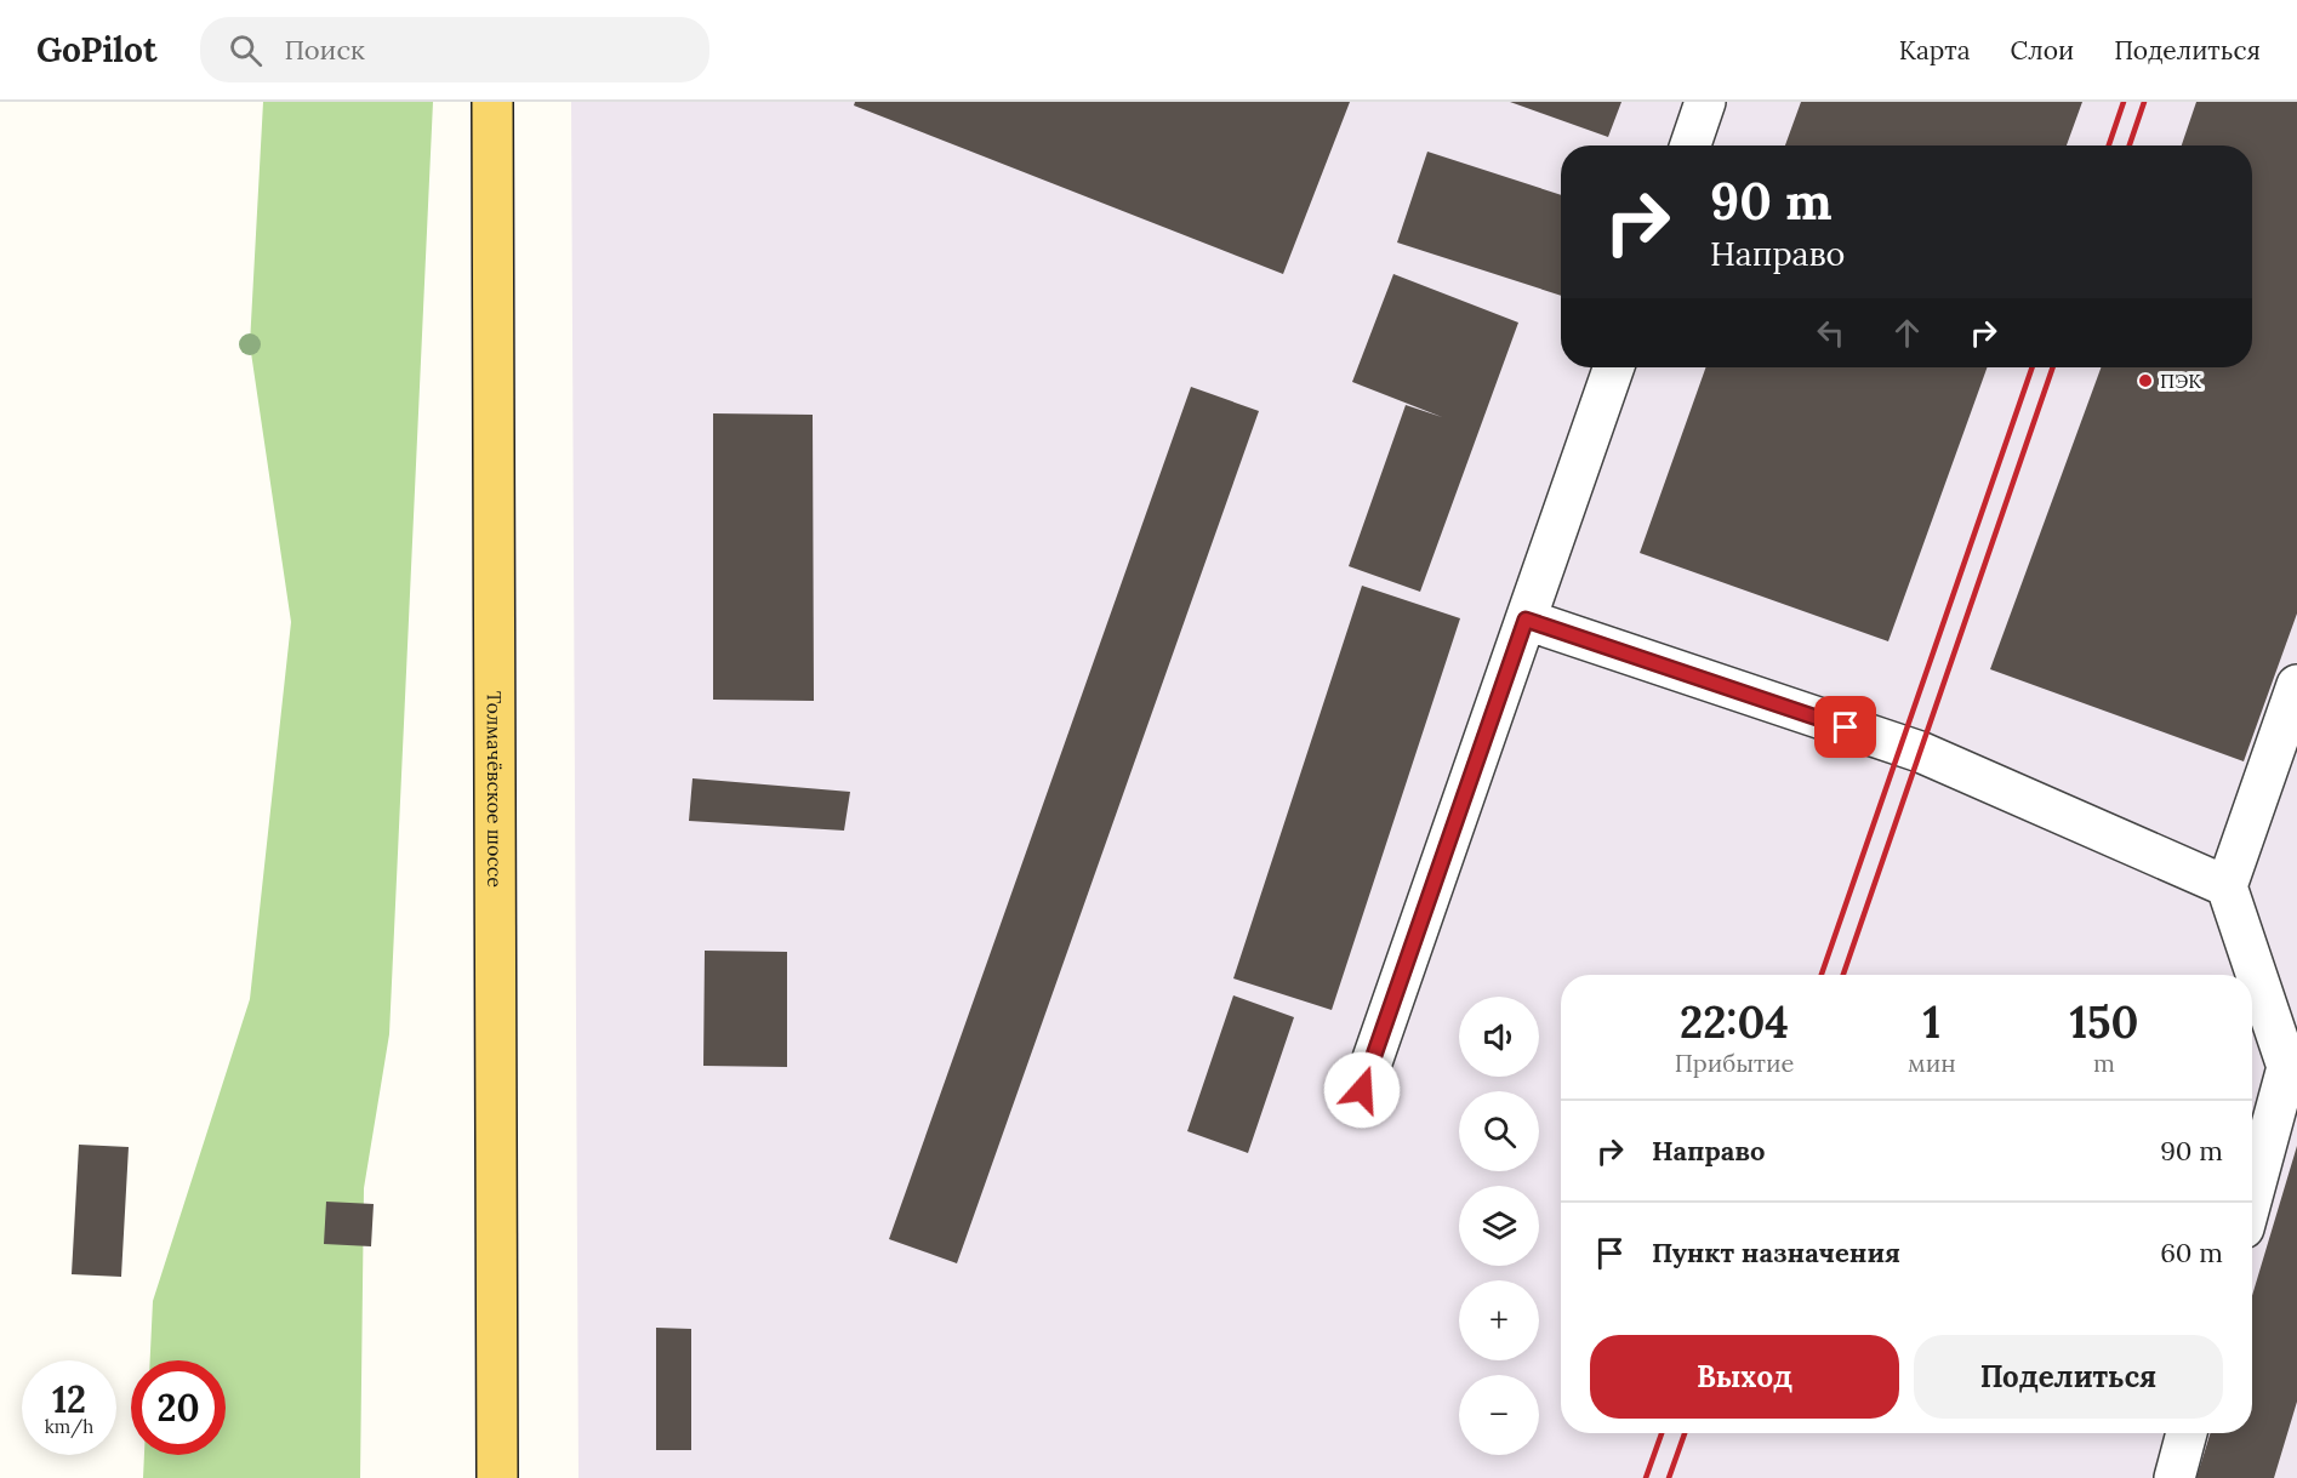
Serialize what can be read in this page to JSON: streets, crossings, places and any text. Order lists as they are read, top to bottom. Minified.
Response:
{"streets":{"main road":["Толмачёвское шоссе"]},"places":["ПЭК"],"page":{"header":"GoPilot","search":"Поиск","nav":["Карта","Слои","Поделиться"],"turn":["90 m","Направо"],"eta":["22:04","Прибытие","1","мин","150","m"],"map_buttons":["+","−"],"list":[{"name":"Направо","value":"90 m"},{"name":"Пункт назначения","value":"60 m"}],"buttons":["Выход","Поделиться"],"speed":"12 km/h","limit":"20"}}
